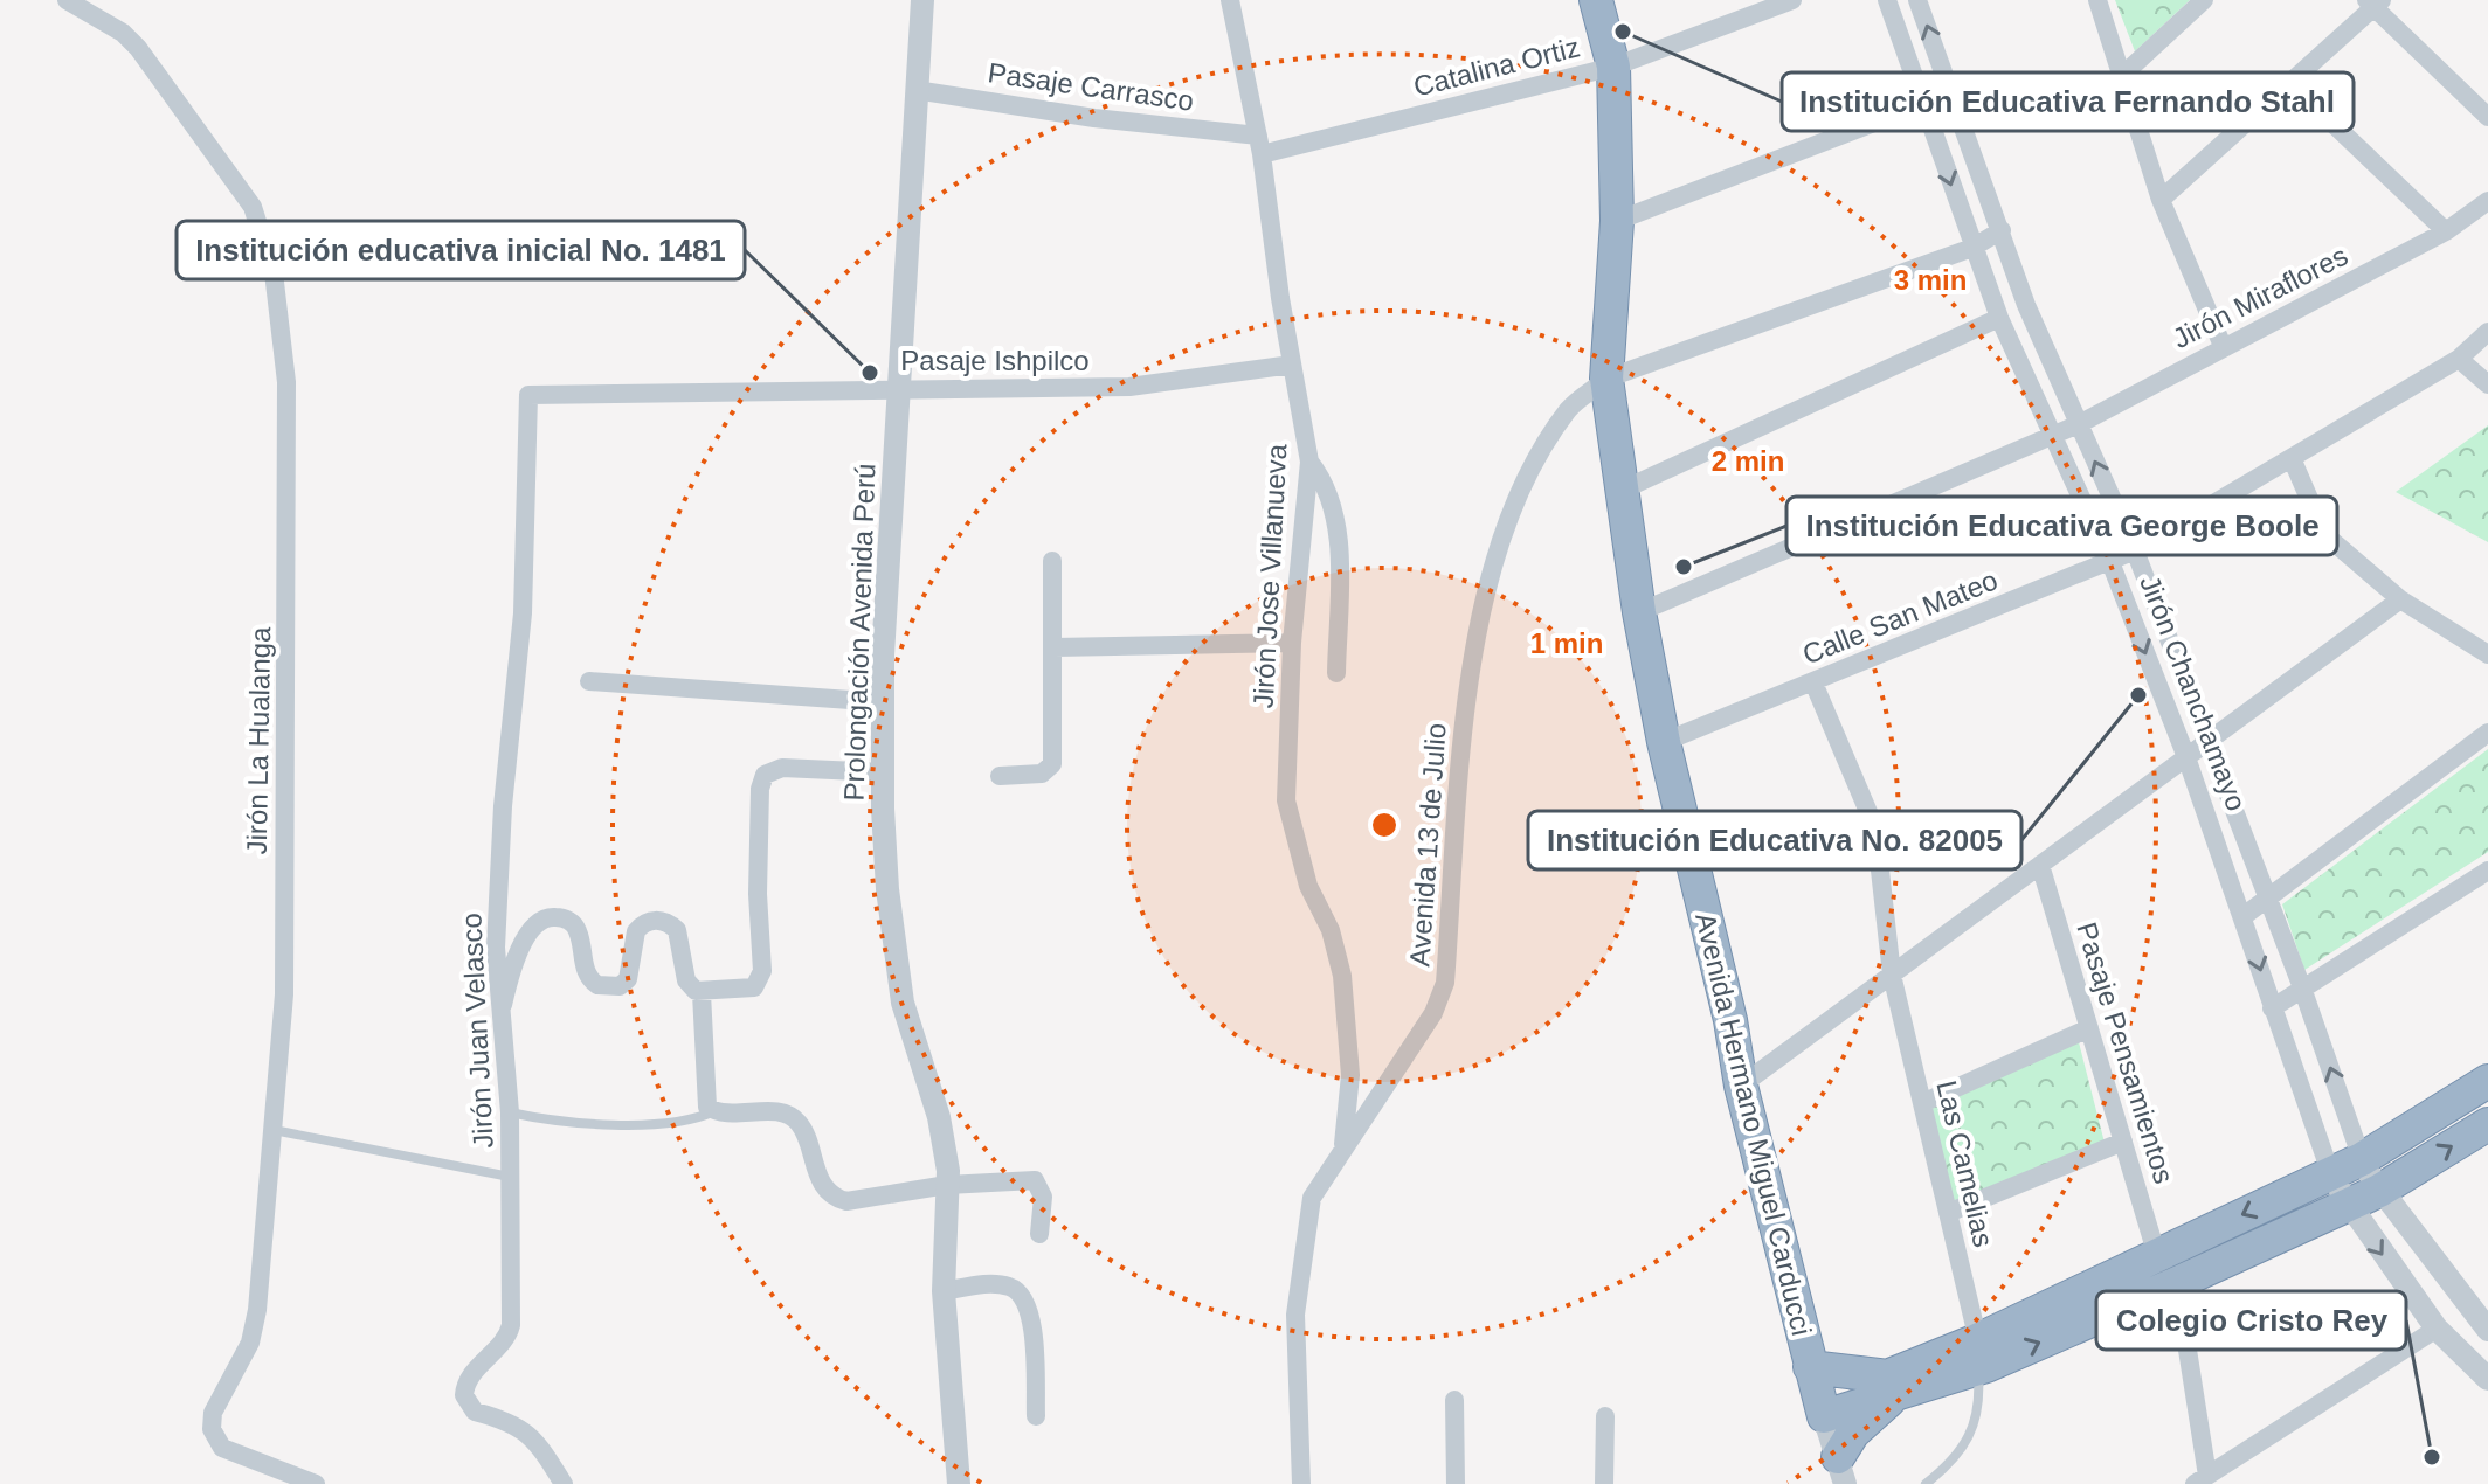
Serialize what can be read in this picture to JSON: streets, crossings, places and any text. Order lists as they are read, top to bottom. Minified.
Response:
{"streets":{"highway":["Avenida Hermano Miguel Carducci"],"street":["Catalina Ortiz","Pasaje Carrasco","Jirón Miraflores","Pasaje Ishpilco","Jirón Jose Villanueva","Calle San Mateo","Prolongación Avenida Perú","Jirón Chanchamayo","Jirón La Hualanga","Avenida 13 de Julio","Jirón Juan Velasco","Pasaje Pensamientos","Las Camelias"]},"crossings":[["Catalina Ortiz","Pasaje Carrasco"],["Catalina Ortiz","Jirón Jose Villanueva"],["Catalina Ortiz","Avenida Hermano Miguel Carducci"],["Pasaje Carrasco","Jirón Jose Villanueva"],["Pasaje Carrasco","Prolongación Avenida Perú"],["Jirón Miraflores","Jirón Chanchamayo"],["Jirón Miraflores","Avenida Hermano Miguel Carducci"],["Pasaje Ishpilco","Jirón Jose Villanueva"],["Pasaje Ishpilco","Prolongación Avenida Perú"],["Pasaje Ishpilco","Jirón Juan Velasco"],["Jirón Jose Villanueva","Avenida 13 de Julio"],["Calle San Mateo","Jirón Chanchamayo"],["Calle San Mateo","Avenida Hermano Miguel Carducci"],["Calle San Mateo","Las Camelias"],["Jirón Chanchamayo","Avenida 13 de Julio"],["Avenida 13 de Julio","Avenida Hermano Miguel Carducci"]],"places":["Institución Educativa Fernando Stahl","Institución educativa inicial No. 1481","Institución Educativa George Boole","Institución Educativa No. 82005","Colegio Cristo Rey"],"rings":["3 min","2 min","1 min"]}
